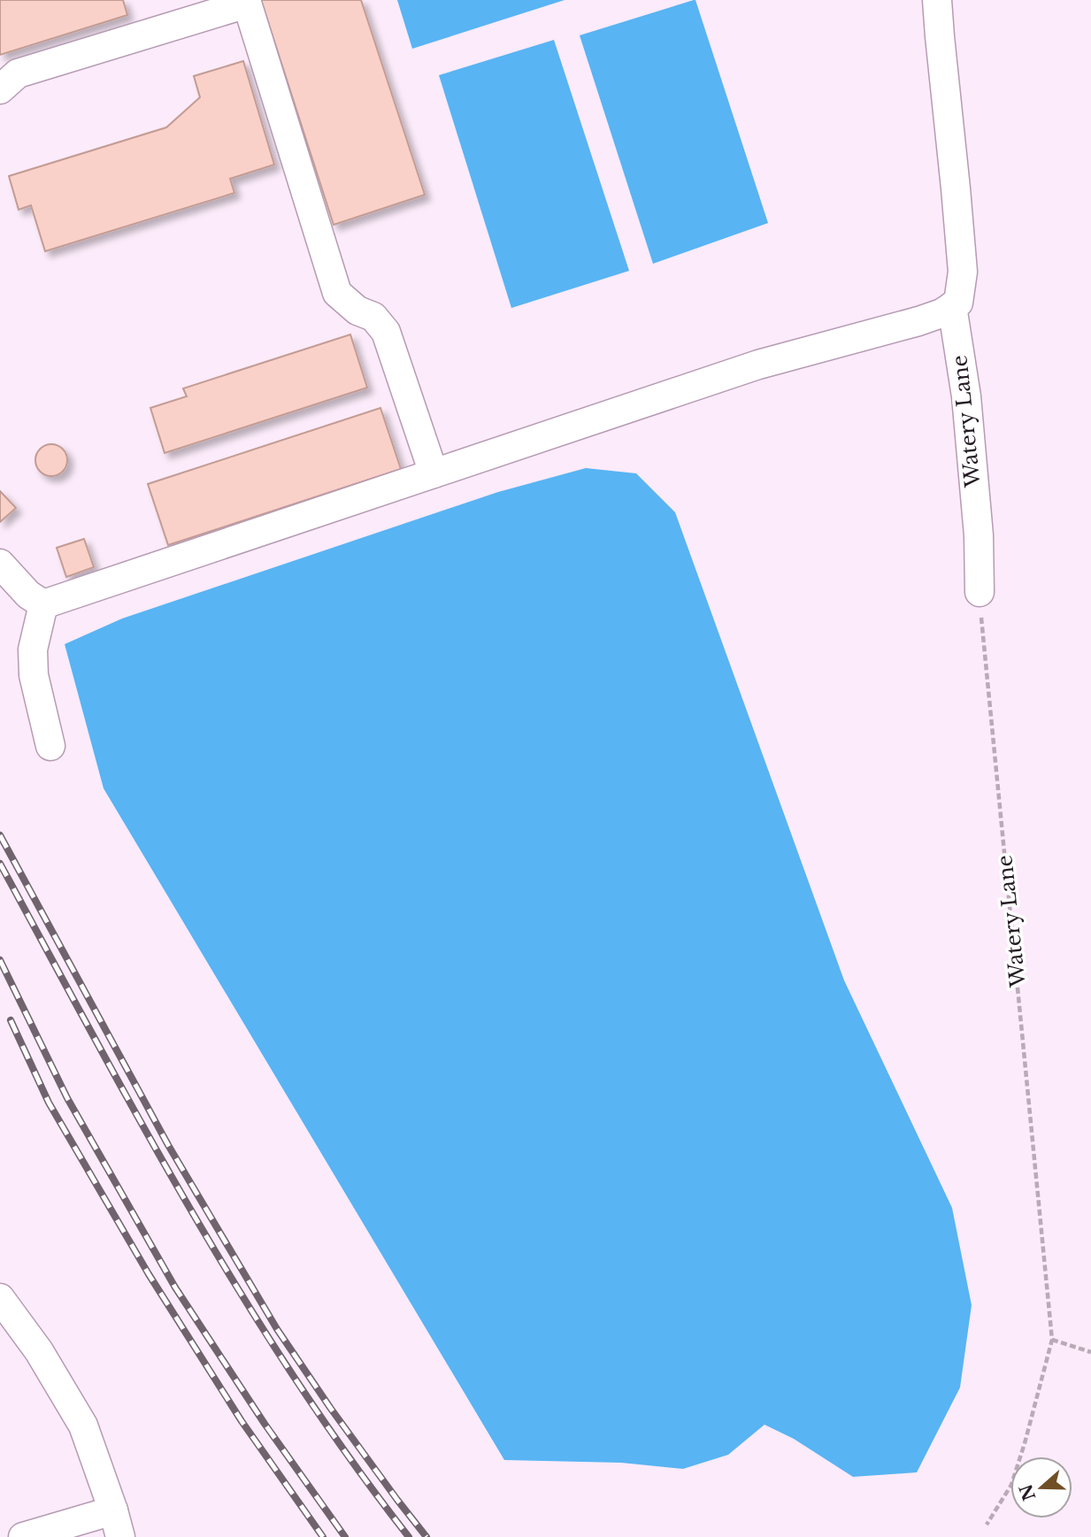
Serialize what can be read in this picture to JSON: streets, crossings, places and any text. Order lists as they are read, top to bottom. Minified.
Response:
{"streets":{"street":["Watery Lane"]},"north":"left"}
